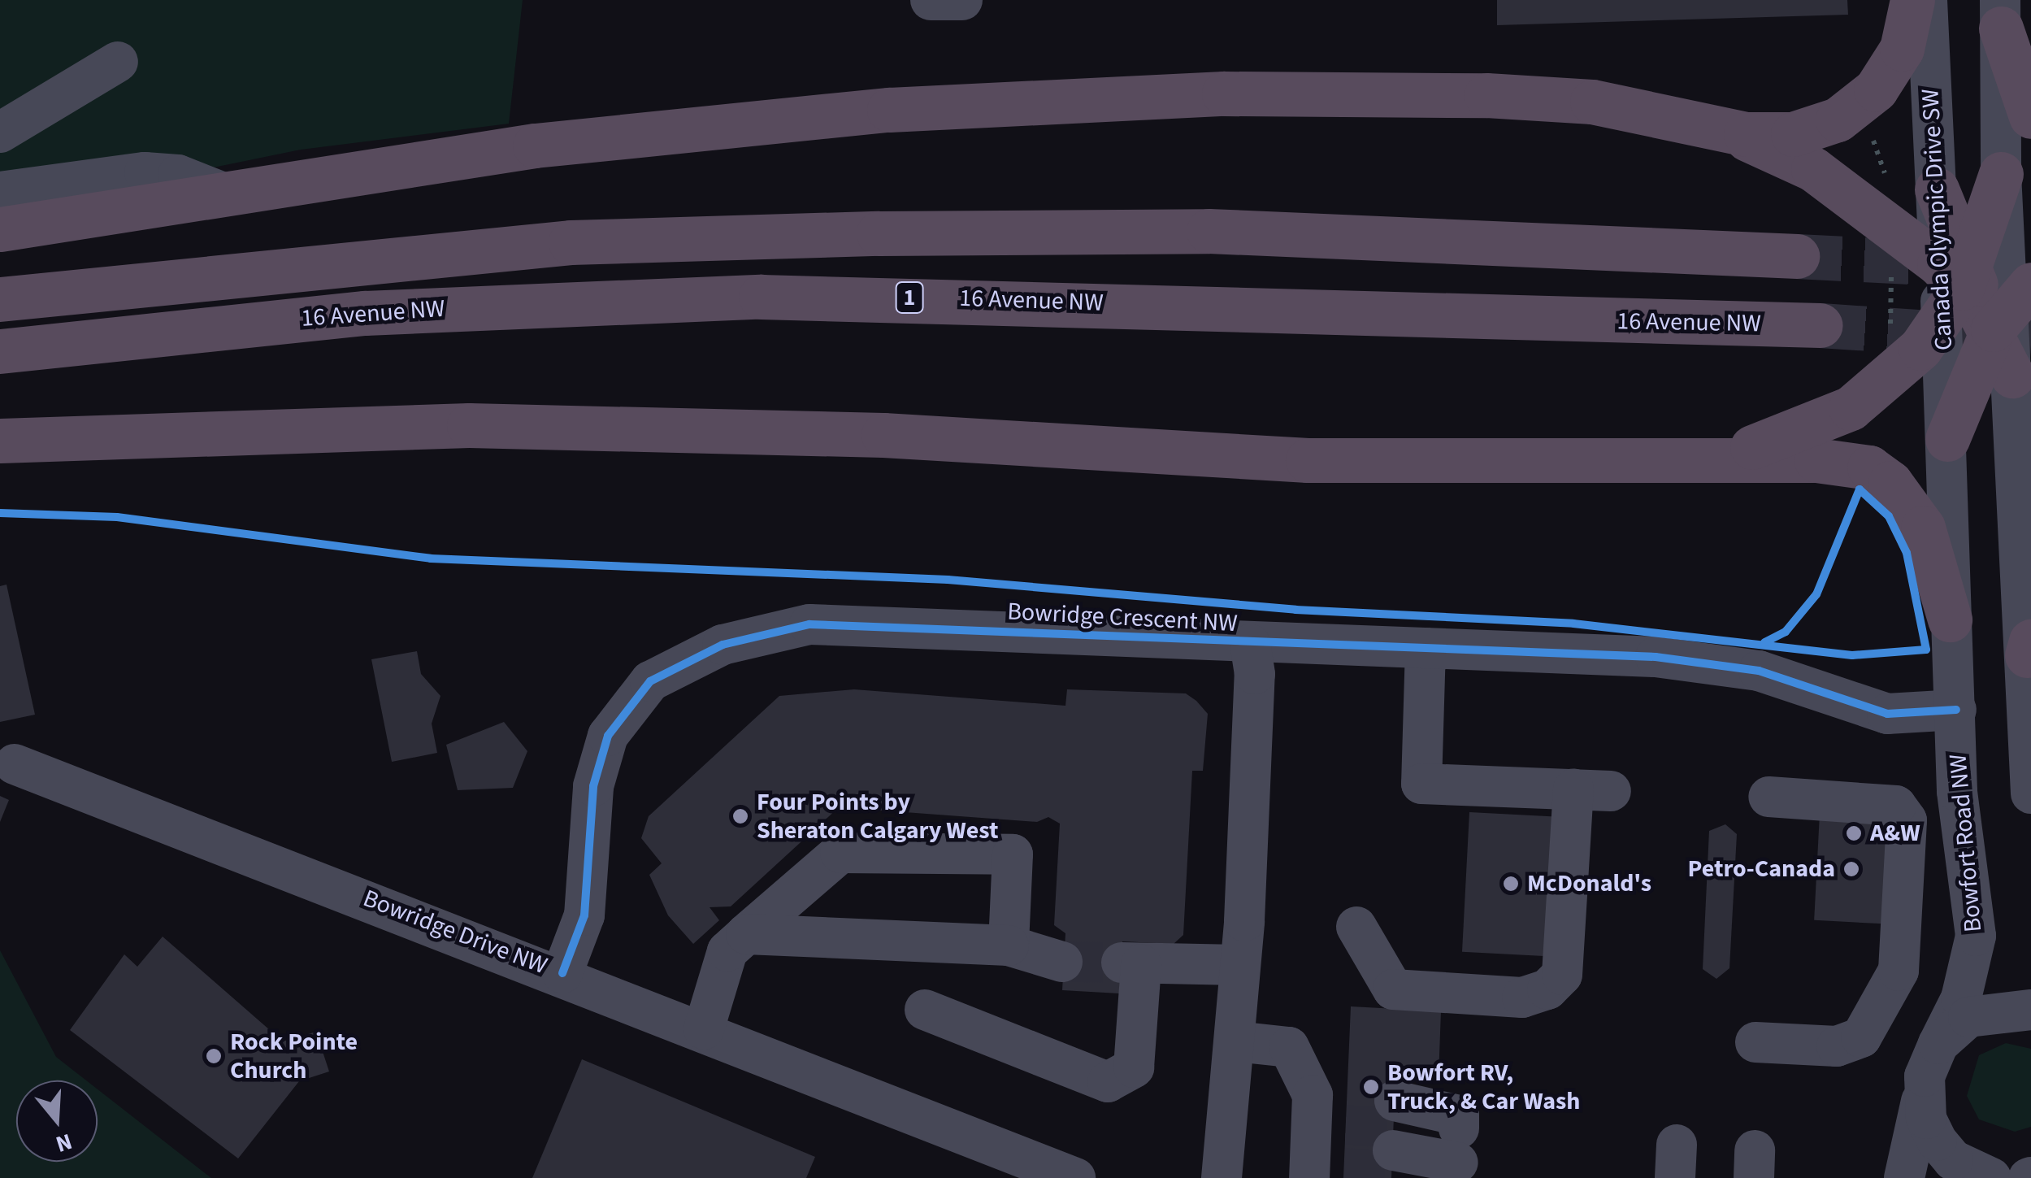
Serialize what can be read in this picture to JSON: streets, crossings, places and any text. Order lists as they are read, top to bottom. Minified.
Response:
{"streets":{"highway":["1","16 Avenue NW"],"street":["Canada Olympic Drive SW","Bowridge Crescent NW","Bowfort Road NW","Bowridge Drive NW"]},"crossings":[["Canada Olympic Drive SW","Bowfort Road NW"],["Bowridge Crescent NW","Bowfort Road NW"],["Bowridge Crescent NW","Bowridge Drive NW"]],"places":["Four Points by Sheraton Calgary West","A&W","Petro-Canada","McDonald's","Rock Pointe Church","Bowfort RV, Truck, & Car Wash"],"north":"bottom"}
